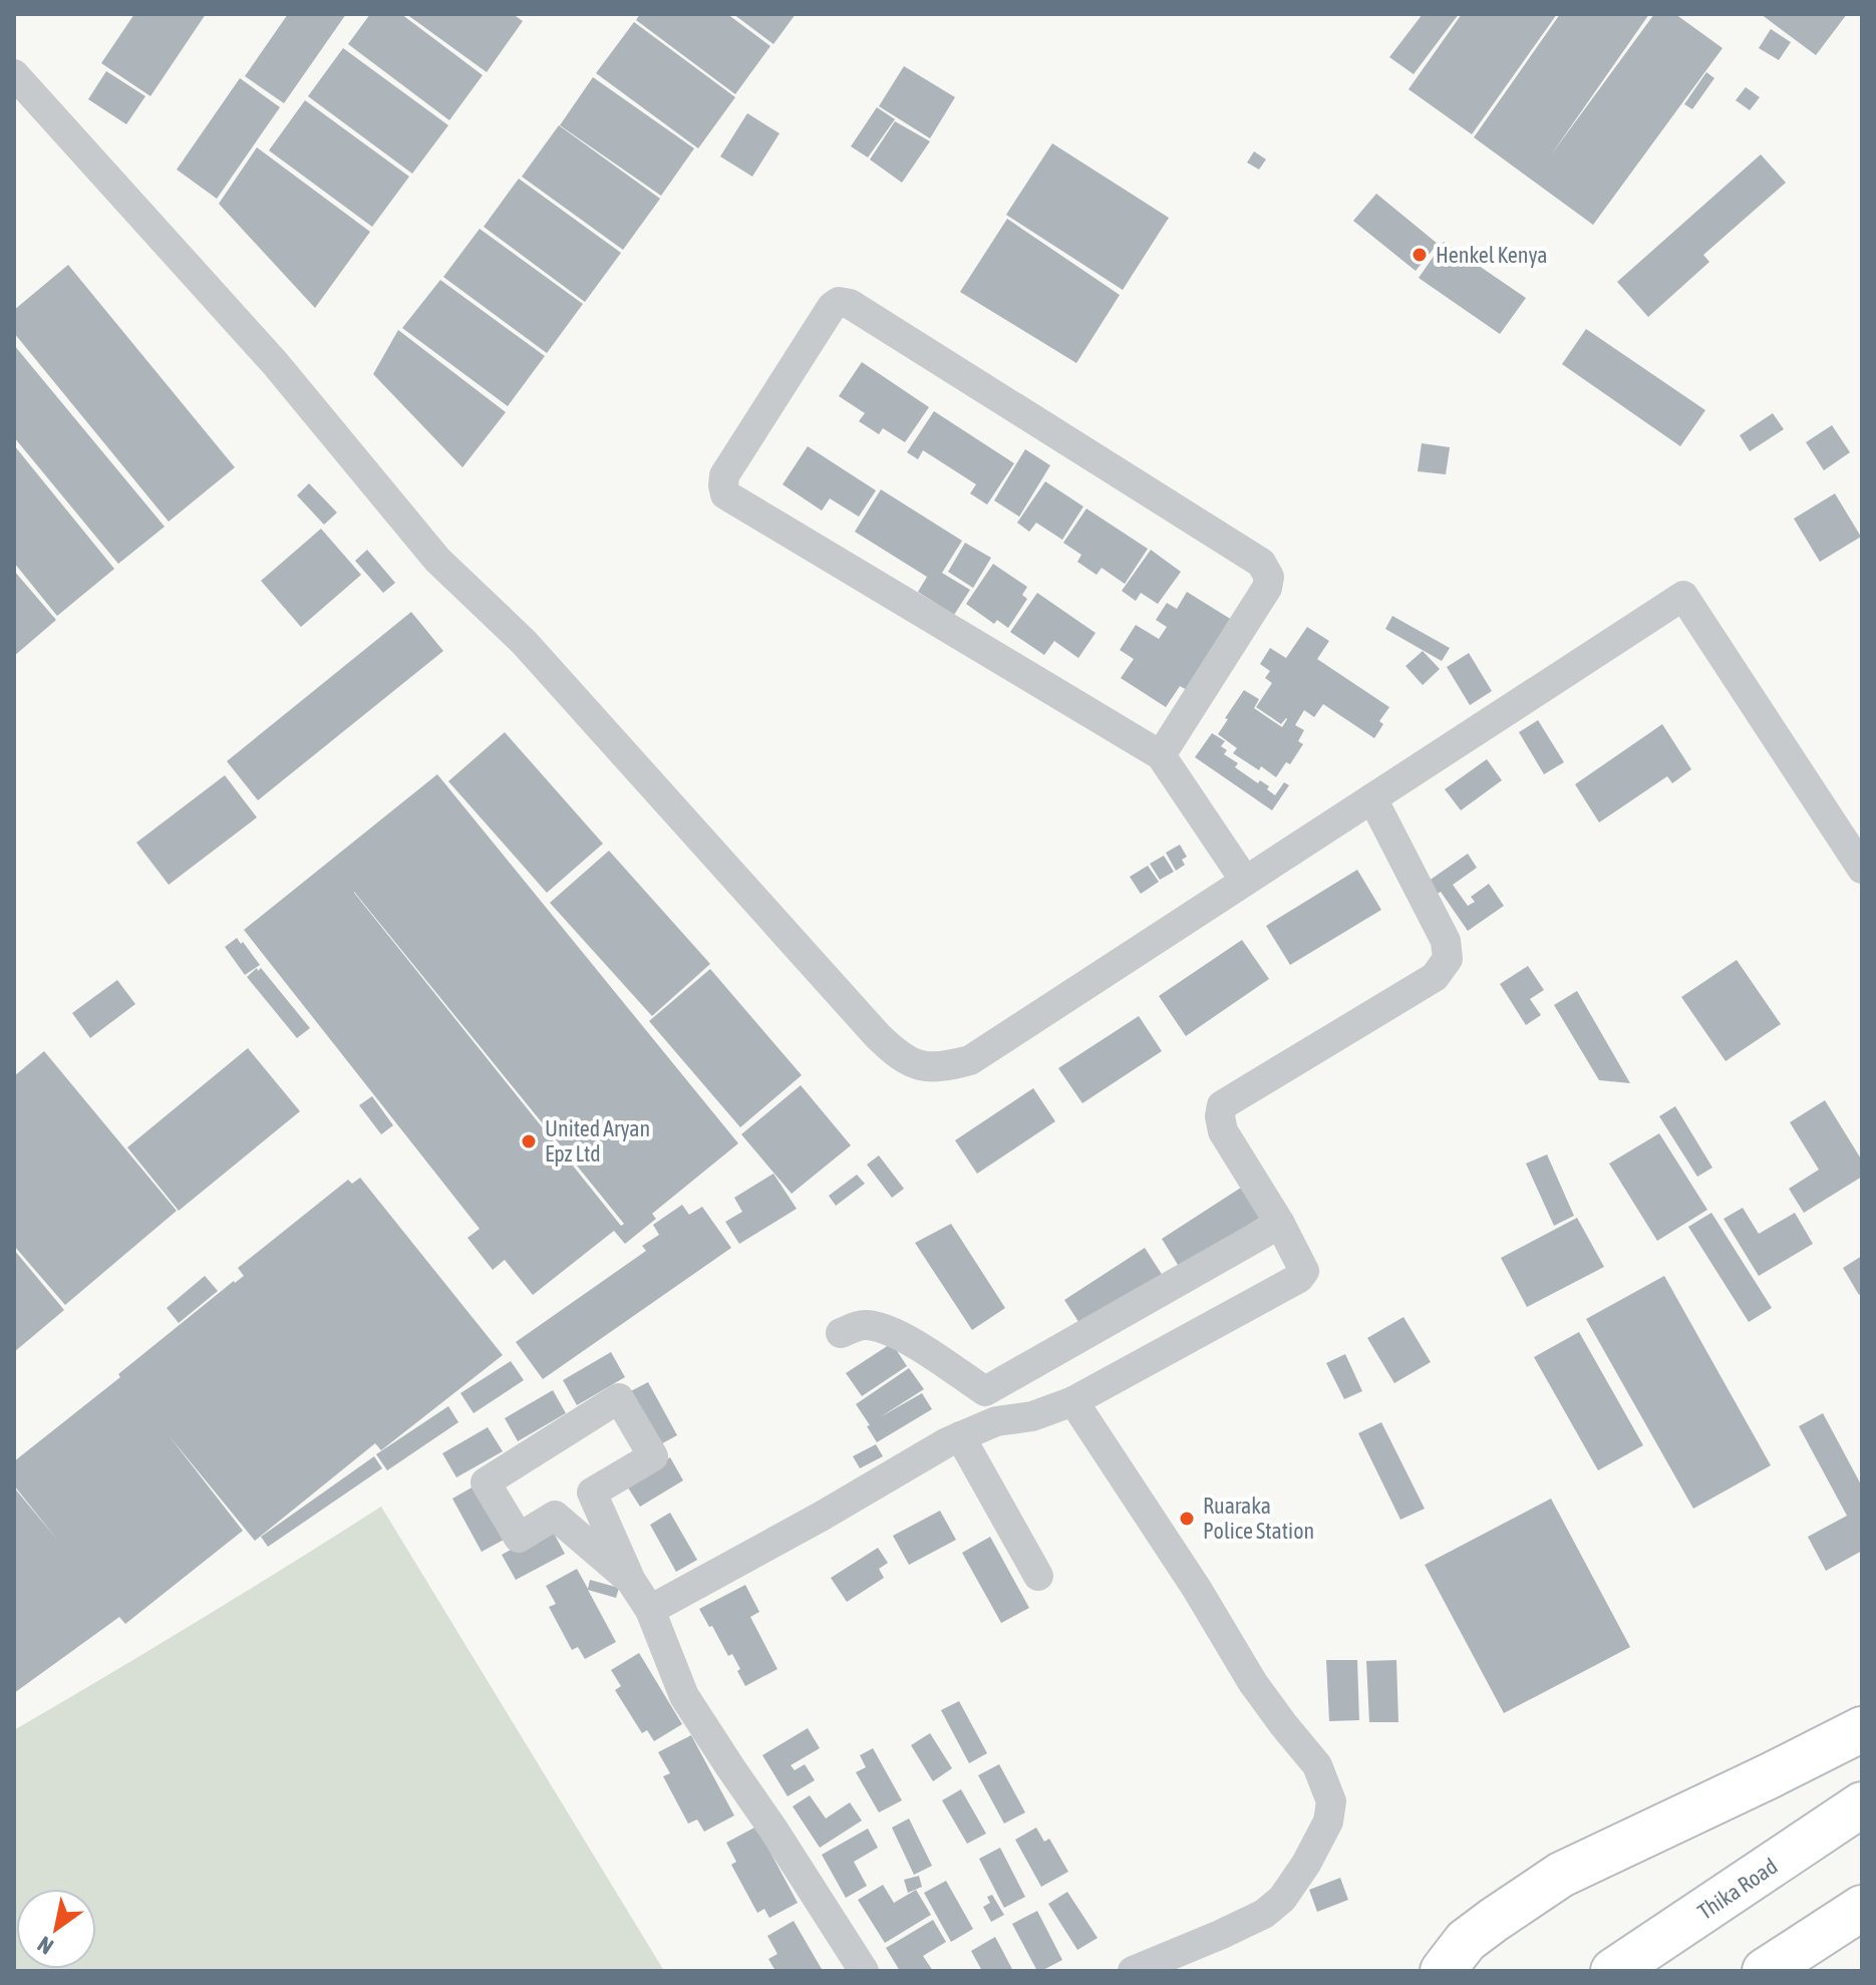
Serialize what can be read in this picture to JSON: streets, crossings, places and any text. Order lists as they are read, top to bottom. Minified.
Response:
{"streets":{"main road":["Thika Road"]},"places":["Henkel Kenya","United Aryan Epz Ltd","Ruaraka Police Station"],"north":"bottom left"}
